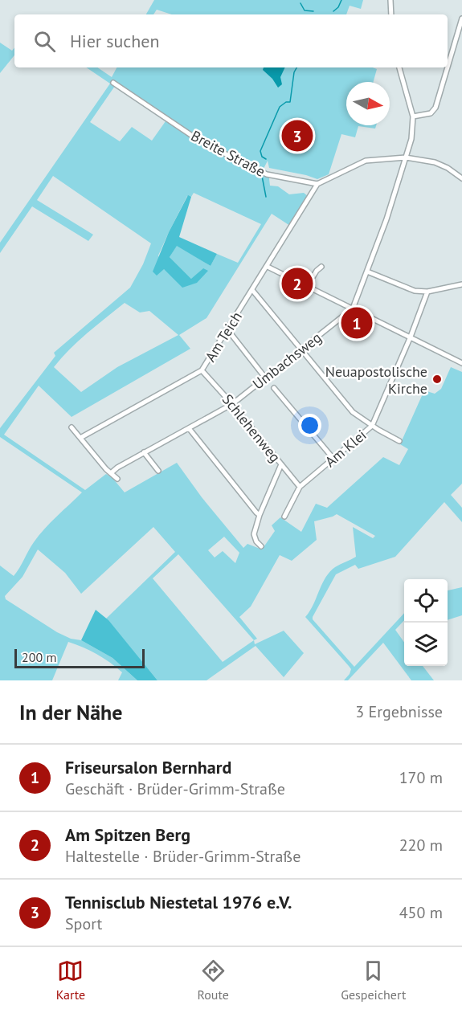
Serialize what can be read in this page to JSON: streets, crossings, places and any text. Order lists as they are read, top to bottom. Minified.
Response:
{"streets":{"street":["Breite Straße","Am Teich","Umbachsweg","Schlehenweg","Am Klei"]},"crossings":[["Breite Straße","Am Teich"],["Am Teich","Schlehenweg"],["Umbachsweg","Schlehenweg"],["Schlehenweg","Am Klei"]],"places":["Neuapostolische Kirche"],"scale_bar":"200 m","north":"right","page":{"search":"Hier suchen","pins":["3","2","1"],"scale":"200 m","heading":["In der Nähe","3 Ergebnisse"],"list":[{"mark":"1","name":"Friseursalon Bernhard","note":"Geschäft · Brüder-Grimm-Straße","value":"170 m"},{"mark":"2","name":"Am Spitzen Berg","note":"Haltestelle · Brüder-Grimm-Straße","value":"220 m"},{"mark":"3","name":"Tennisclub Niestetal 1976 e.V.","note":"Sport","value":"450 m"}],"nav":["Karte","Route","Gespeichert"]}}
